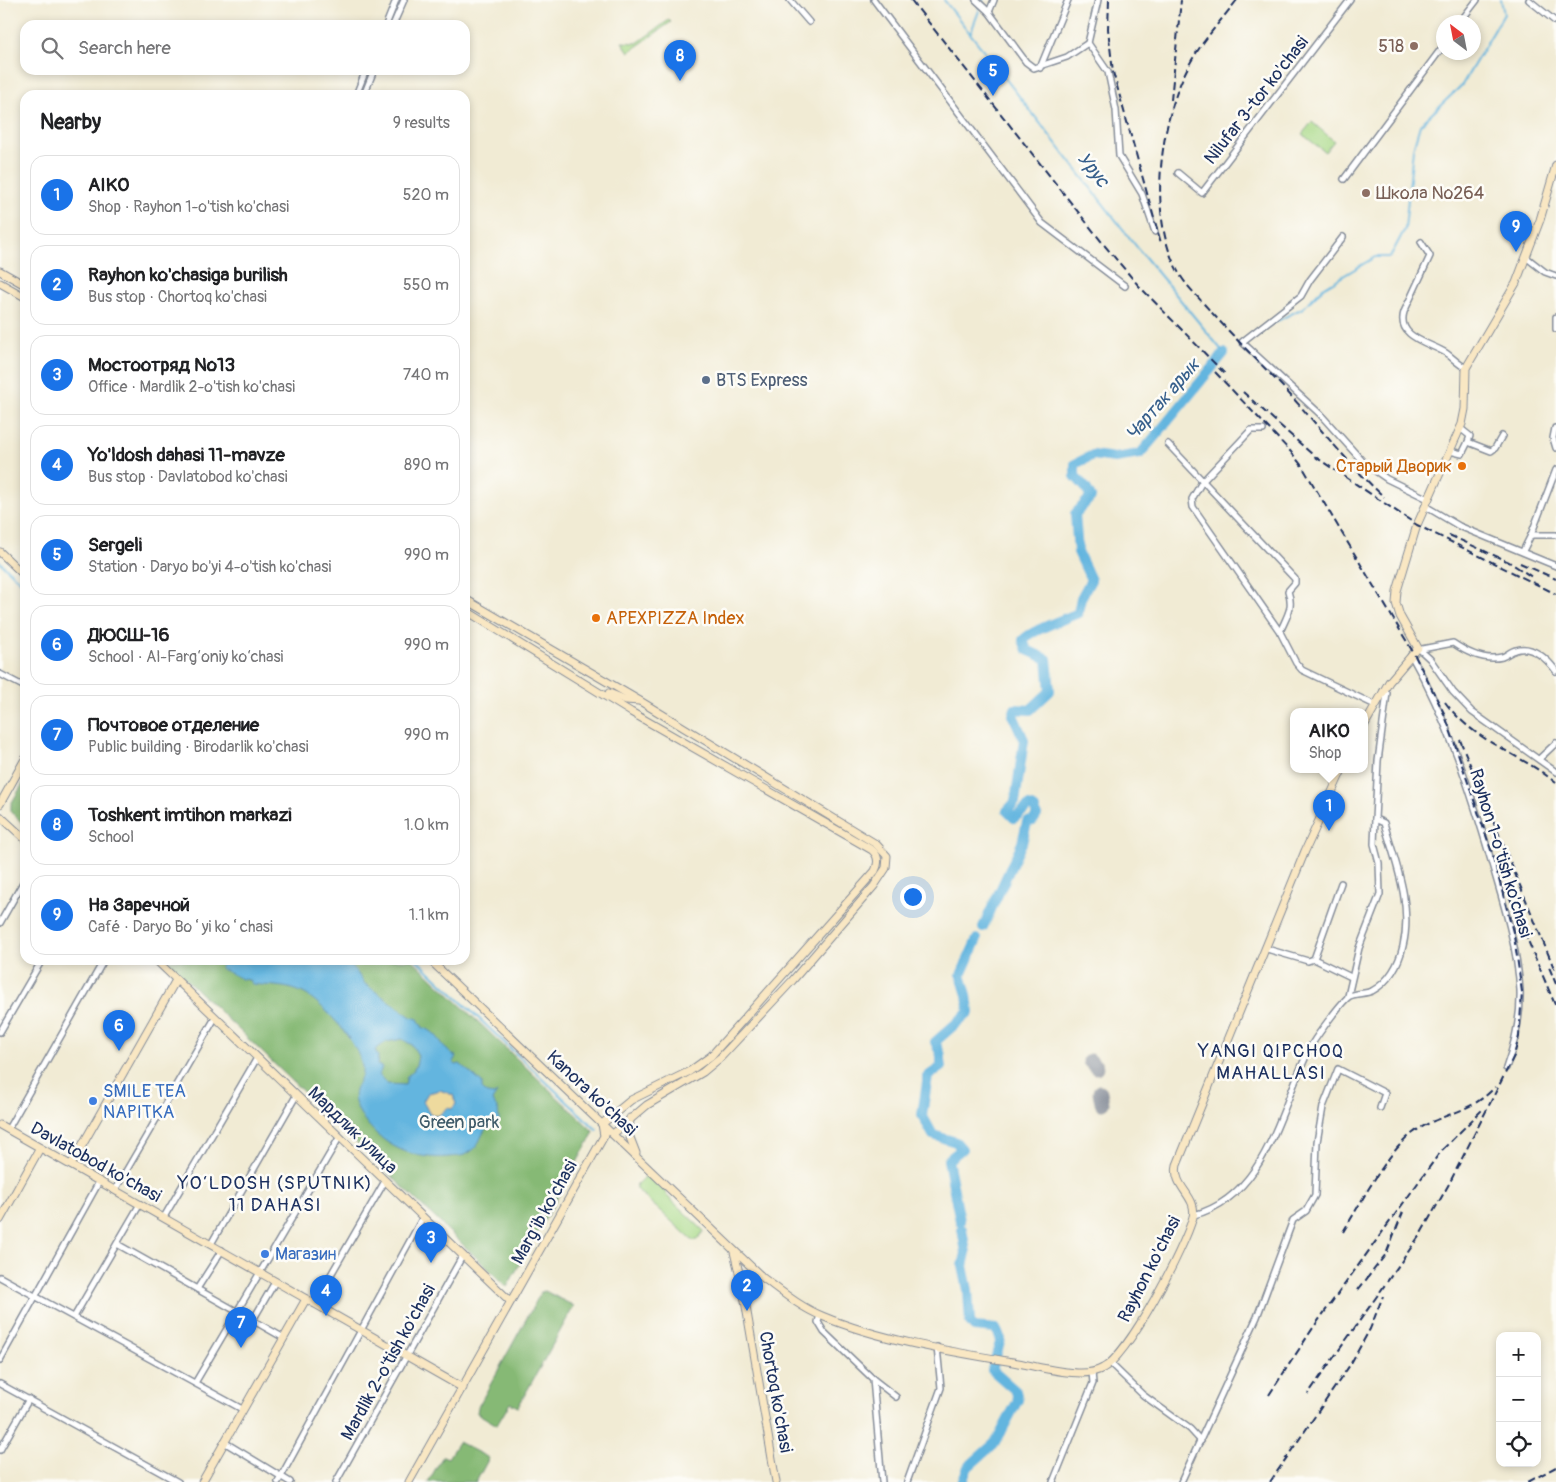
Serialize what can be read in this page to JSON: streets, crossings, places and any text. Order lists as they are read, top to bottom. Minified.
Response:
{"streets":{"street":["Nilufar 3-tor ko'chasi","Rayhon 1-o'tish ko'chasi","Kanora ko'chasi","Мардлик улица","Davlatobod ko'chasi","Marg‘ib ko‘chasi","Rayhon ko'chasi","Mardlik 2-o'tish ko'chasi","Chortoq ko'chasi"]},"crossings":[["Kanora ko'chasi","Rayhon ko'chasi"],["Kanora ko'chasi","Chortoq ko'chasi"],["Мардлик улица","Marg‘ib ko‘chasi"],["Мардлик улица","Mardlik 2-o'tish ko'chasi"],["Davlatobod ko'chasi","Marg‘ib ko‘chasi"],["Davlatobod ko'chasi","Mardlik 2-o'tish ko'chasi"],["Rayhon ko'chasi","Chortoq ko'chasi"]],"districts":["YANGI QIPCHOQ MAHALLASI","YO‘LDOSH (SPUTNIK) 11 DAHASI"],"water":["Урус","Чартак арык"],"parks":["Green park"],"places":["518","Школа №264","BTS Express","Старый Дворик","APEXPIZZA Index","SMILE TEA NAPITKA","Магазин"],"north":"top left","page":{"search":"Search here","pins":["8","5","9","1","6","3","2","4","7"],"heading":["Nearby","9 results"],"list":[{"mark":"1","name":"AIKO","note":"Shop · Rayhon 1-o'tish ko'chasi","value":"520 m"},{"mark":"2","name":"Rayhon ko'chasiga burilish","note":"Bus stop · Chortoq ko'chasi","value":"550 m"},{"mark":"3","name":"Мостоотряд №13","note":"Office · Mardlik 2-o'tish ko'chasi","value":"740 m"},{"mark":"4","name":"Yo'ldosh dahasi 11-mavze","note":"Bus stop · Davlatobod ko'chasi","value":"890 m"},{"mark":"5","name":"Sergeli","note":"Station · Daryo bo'yi 4-o'tish ko'chasi","value":"990 m"},{"mark":"6","name":"ДЮСШ-16","note":"School · Al-Farg‘oniy ko‘chasi","value":"990 m"},{"mark":"7","name":"Почтовое отделение","note":"Public building · Birodarlik ko'chasi","value":"990 m"},{"mark":"8","name":"Toshkent imtihon markazi","note":"School","value":"1.0 km"},{"mark":"9","name":"На Заречной","note":"Café · Daryo Boʻyi koʻchasi","value":"1.1 km"}],"popup":["AIKO","Shop"],"map_buttons":["+","−"]}}
